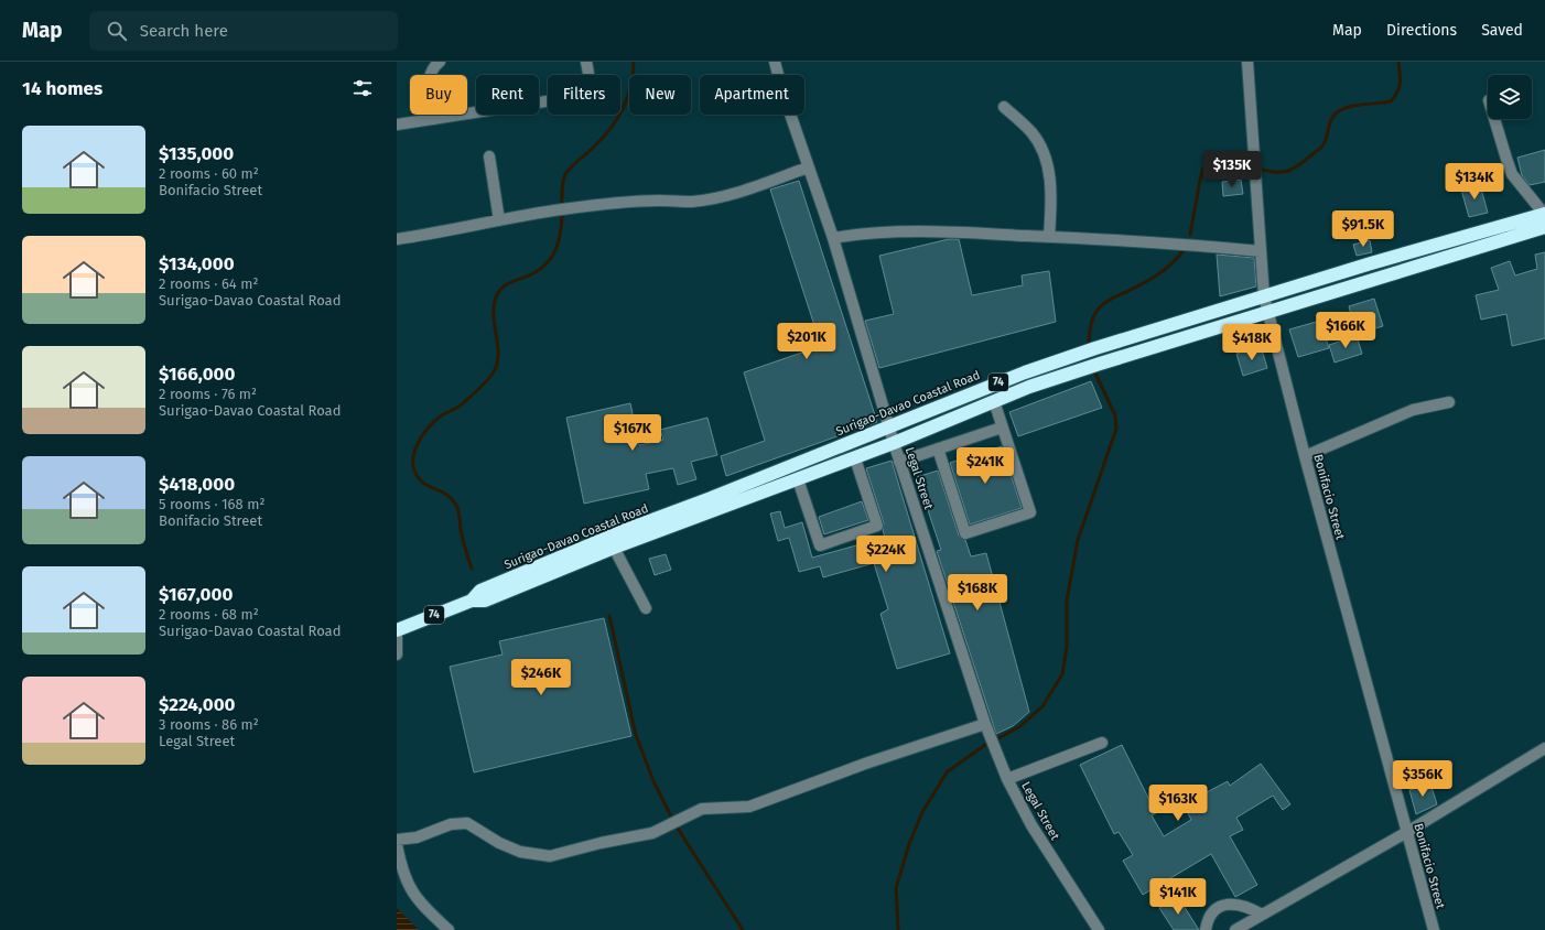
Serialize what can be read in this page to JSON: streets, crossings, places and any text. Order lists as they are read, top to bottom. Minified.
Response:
{"streets":{"highway":["74","Surigao-Davao Coastal Road"],"street":["Legal Street","Bonifacio Street"]},"crossings":[["Surigao-Davao Coastal Road","Legal Street"],["Surigao-Davao Coastal Road","Bonifacio Street"]],"page":{"header":"Map","search":"Search here","nav":["Map","Directions","Saved"],"heading":"14 homes","chip":["Buy","Rent","Filters","New","Apartment"],"list":[{"name":"$135,000","note":"2 rooms · 60 m² · Bonifacio Street"},{"name":"$134,000","note":"2 rooms · 64 m² · Surigao-Davao Coastal Road"},{"name":"$166,000","note":"2 rooms · 76 m² · Surigao-Davao Coastal Road"},{"name":"$418,000","note":"5 rooms · 168 m² · Bonifacio Street"},{"name":"$167,000","note":"2 rooms · 68 m² · Surigao-Davao Coastal Road"},{"name":"$224,000","note":"3 rooms · 86 m² · Legal Street"}],"price":["$135K","$134K","$91.5K","$166K","$201K","$418K","$167K","$241K","$224K","$168K","$246K","$356K","$163K","$141K"]}}
